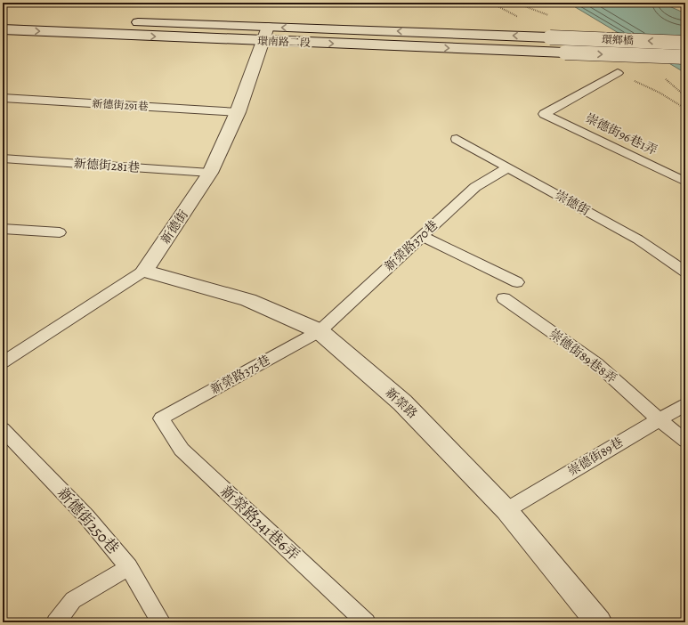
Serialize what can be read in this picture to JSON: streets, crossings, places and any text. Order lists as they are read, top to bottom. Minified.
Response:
{"streets":{"main road":["環鄉橋","環南路二段","新德街","新榮路"],"lane":["新德街291巷","崇德街96巷1弄","新德街281巷","崇德街","新榮路370巷","崇德街89巷8弄","新榮路375巷","崇德街89巷","新德街250巷","新榮路341巷6弄"]},"crossings":[["環鄉橋","環南路二段"],["環南路二段","新德街"],["新德街291巷","新德街"],["新德街281巷","新德街"],["崇德街","新榮路370巷"],["新德街","新榮路"],["新榮路370巷","新榮路375巷"],["新榮路370巷","新榮路"],["崇德街89巷8弄","崇德街89巷"],["新榮路375巷","新榮路"],["新榮路375巷","新榮路341巷6弄"],["新榮路","崇德街89巷"]]}
